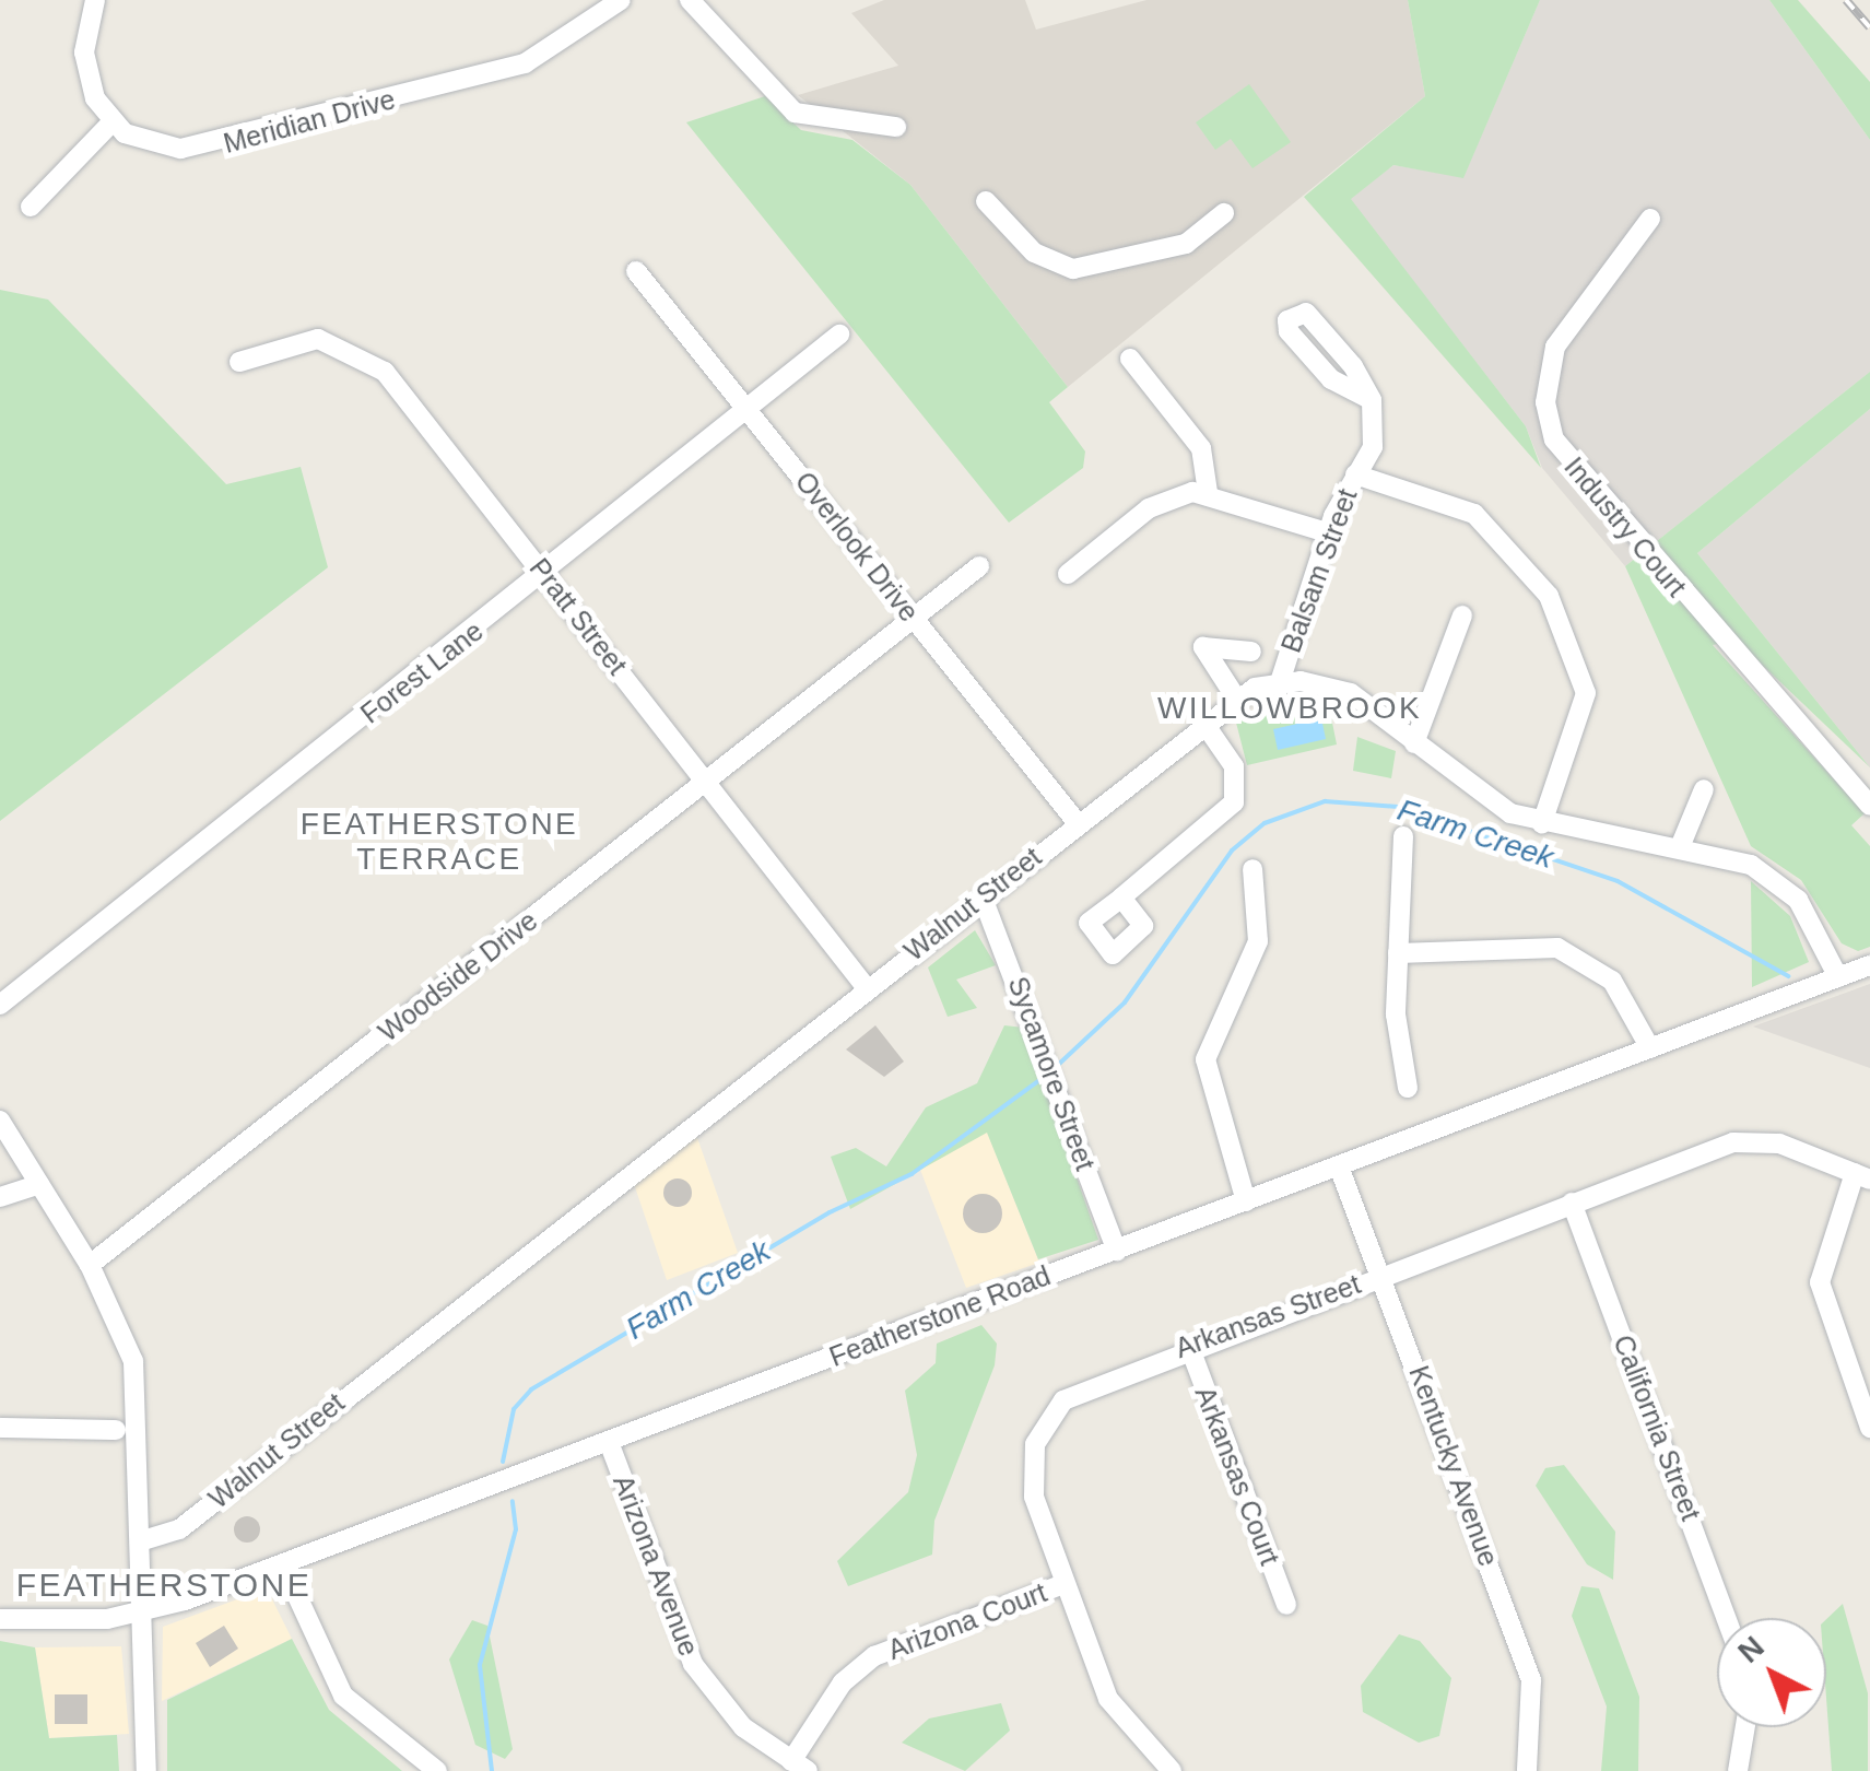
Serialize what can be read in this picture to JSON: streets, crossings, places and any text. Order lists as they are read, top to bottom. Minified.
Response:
{"streets":{"street":["Meridian Drive","Industry Court","Overlook Drive","Balsam Street","Pratt Street","Forest Lane","Walnut Street","Woodside Drive","Sycamore Street","Featherstone Road","Arkansas Street","California Street","Kentucky Avenue","Arkansas Court","Arizona Avenue","Arizona Court"]},"crossings":[["Overlook Drive","Forest Lane"],["Overlook Drive","Walnut Street"],["Overlook Drive","Woodside Drive"],["Balsam Street","Walnut Street"],["Pratt Street","Forest Lane"],["Pratt Street","Walnut Street"],["Pratt Street","Woodside Drive"],["Walnut Street","Sycamore Street"],["Walnut Street","Featherstone Road"],["Sycamore Street","Featherstone Road"],["Featherstone Road","Kentucky Avenue"],["Featherstone Road","Arizona Avenue"],["Arkansas Street","California Street"],["Arkansas Street","Kentucky Avenue"],["Arkansas Street","Arkansas Court"],["Arkansas Street","Arizona Court"],["Arizona Avenue","Arizona Court"]],"districts":["WILLOWBROOK","FEATHERSTONE TERRACE","FEATHERSTONE"],"water":["Farm Creek"],"north":"top left"}
